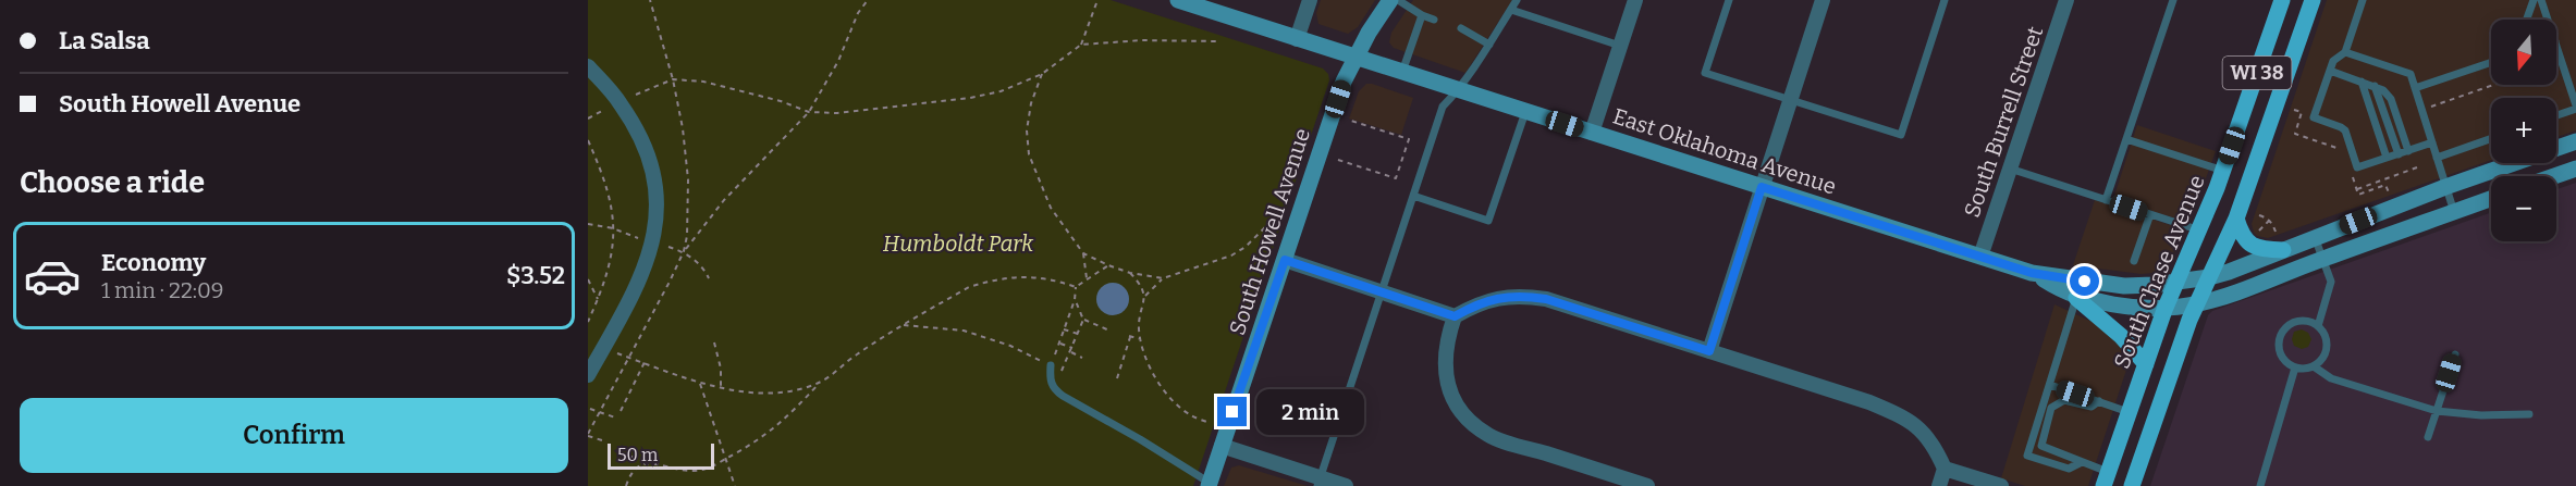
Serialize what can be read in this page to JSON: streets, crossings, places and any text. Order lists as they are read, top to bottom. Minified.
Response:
{"streets":{"main road":["WI 38","East Oklahoma Avenue","South Howell Avenue","South Chase Avenue"],"street":["South Burrell Street"]},"crossings":[["WI 38","East Oklahoma Avenue"],["South Burrell Street","East Oklahoma Avenue"],["East Oklahoma Avenue","South Howell Avenue"],["East Oklahoma Avenue","South Chase Avenue"]],"parks":["Humboldt Park"],"scale_bar":"50 m","north":"bottom","page":{"banner":["La Salsa","South Howell Avenue"],"map_buttons":["+","−"],"heading":"Choose a ride","list":[{"name":"Economy","note":"1 min · 22:09","value":"$3.52"}],"buttons":"Confirm","bubble":"2 min","scale":"50 m"}}
